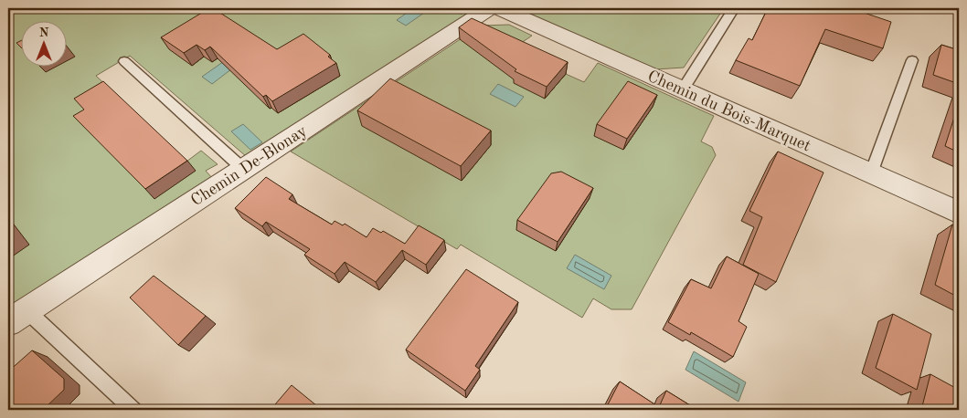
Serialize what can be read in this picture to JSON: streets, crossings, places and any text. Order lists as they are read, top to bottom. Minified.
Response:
{"streets":{"street":["Chemin du Bois-Marquet","Chemin De-Blonay"]},"north":"top"}
